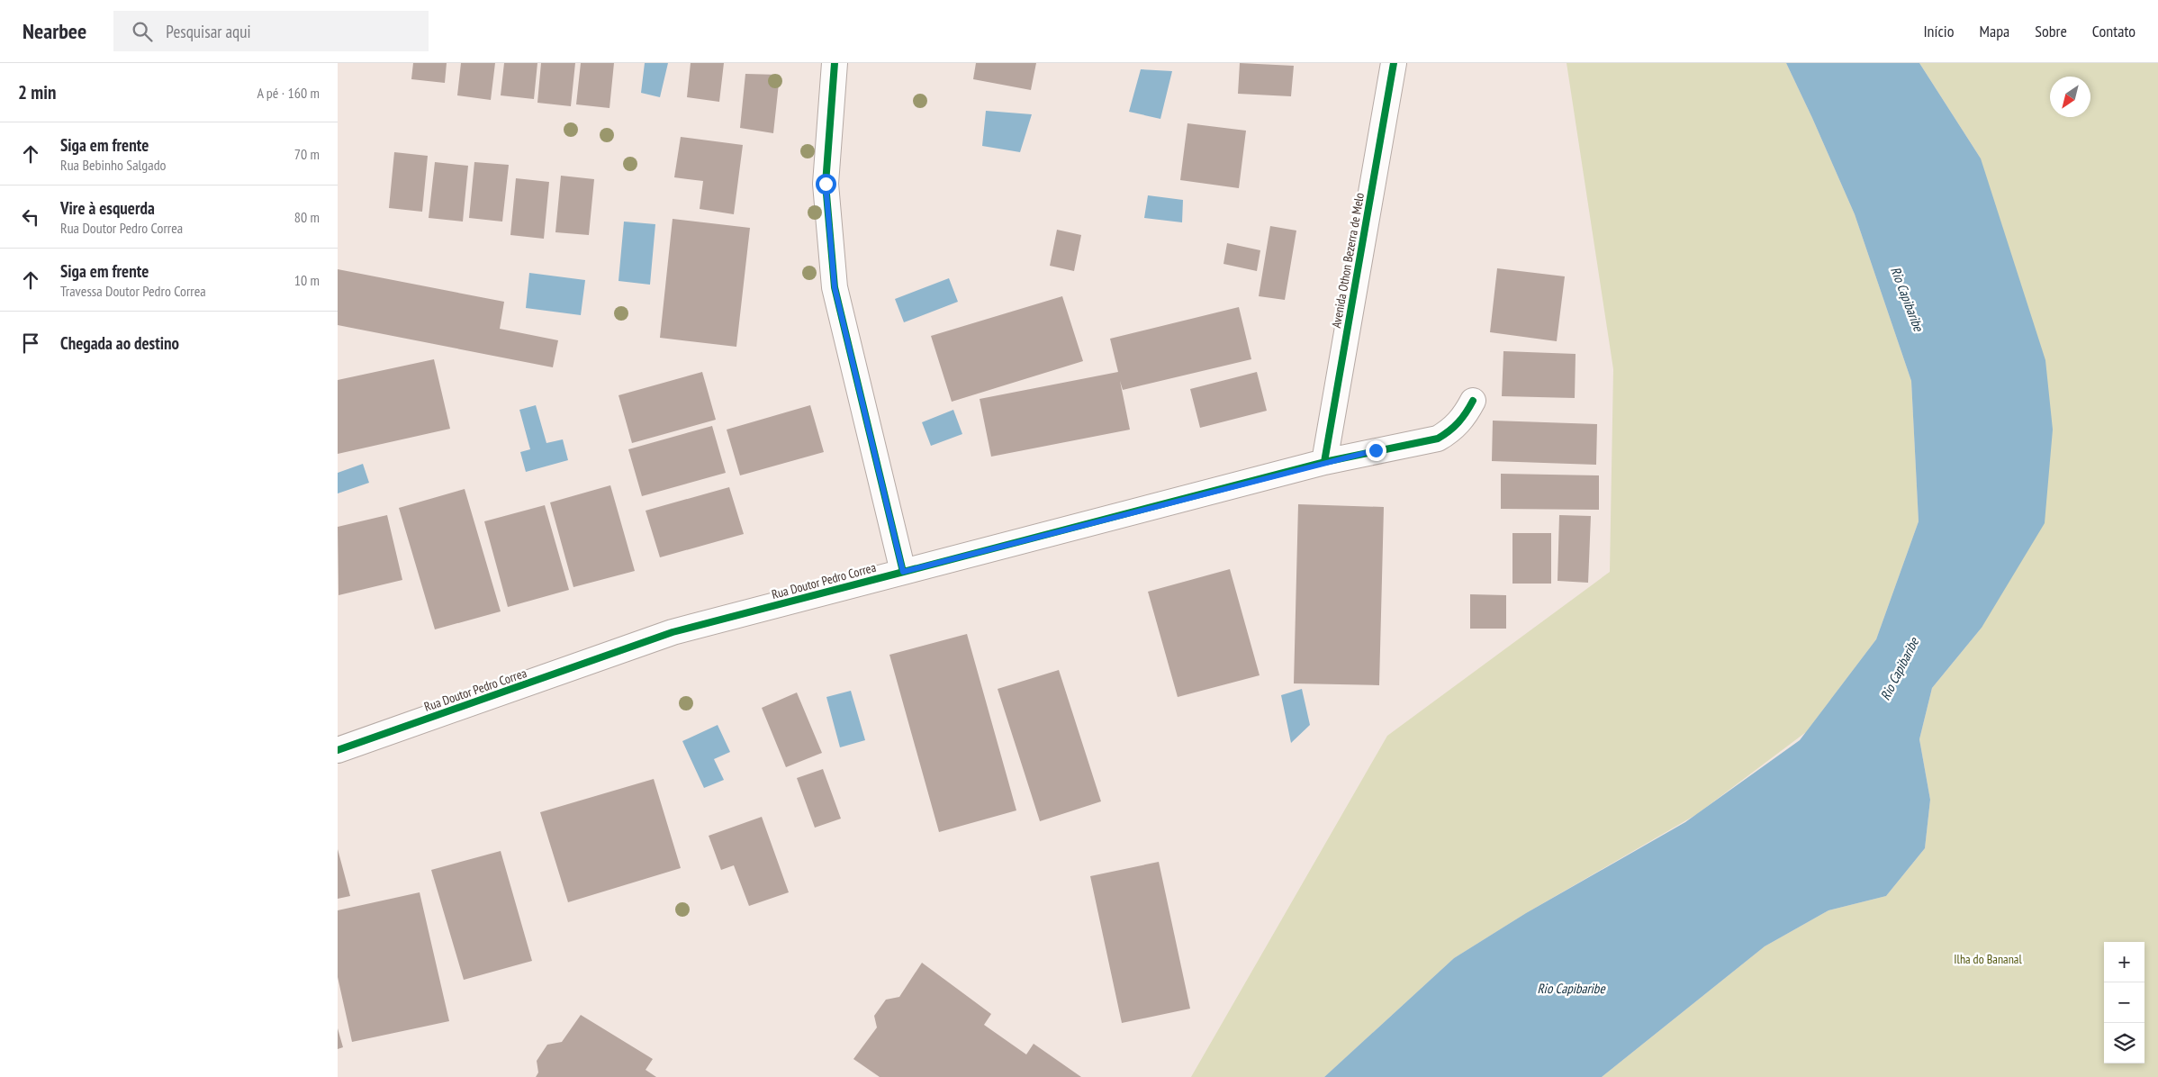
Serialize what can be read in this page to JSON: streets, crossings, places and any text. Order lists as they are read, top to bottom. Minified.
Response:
{"streets":{"street":["Avenida Othon Bezerra de Melo","Rua Doutor Pedro Correa"]},"crossings":[["Avenida Othon Bezerra de Melo","Rua Doutor Pedro Correa"]],"water":["Rio Capibaribe"],"parks":["Ilha do Bananal"],"north":"bottom left","page":{"header":"Nearbee","search":"Pesquisar aqui","nav":["Início","Mapa","Sobre","Contato"],"heading":["2 min","A pé · 160 m"],"list":[["Siga em frente","Rua Bebinho Salgado","70 m"],["Vire à esquerda","Rua Doutor Pedro Correa","80 m"],["Siga em frente","Travessa Doutor Pedro Correa","10 m"],"Chegada ao destino"],"map_buttons":["+","−"]}}
